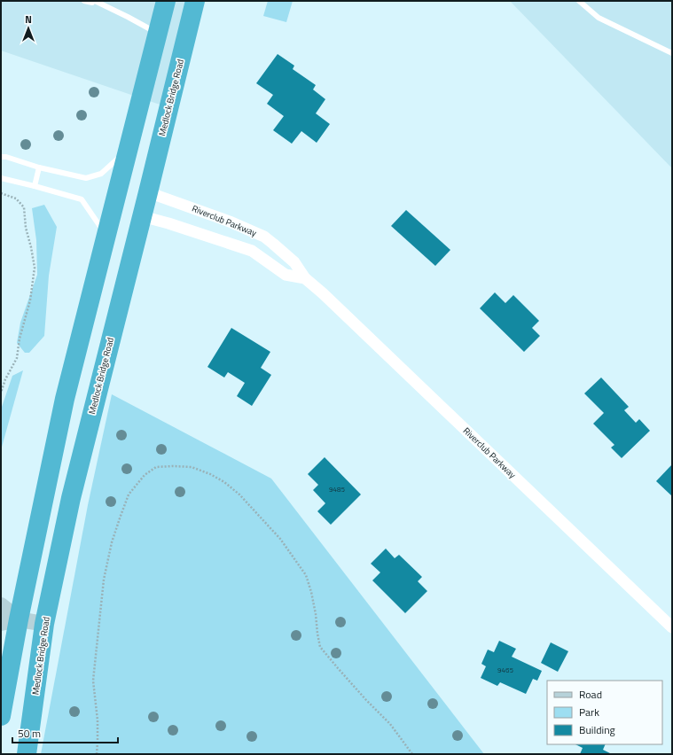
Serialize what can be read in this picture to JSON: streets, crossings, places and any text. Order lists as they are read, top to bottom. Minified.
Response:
{"streets":{"highway":["Medlock Bridge Road"],"street":["Riverclub Parkway"]},"crossings":[["Medlock Bridge Road","Riverclub Parkway"]],"house_numbers":["9485","9465"],"legend":["Road","Park","Building"],"scale_bar":"50 m","north":"top"}
